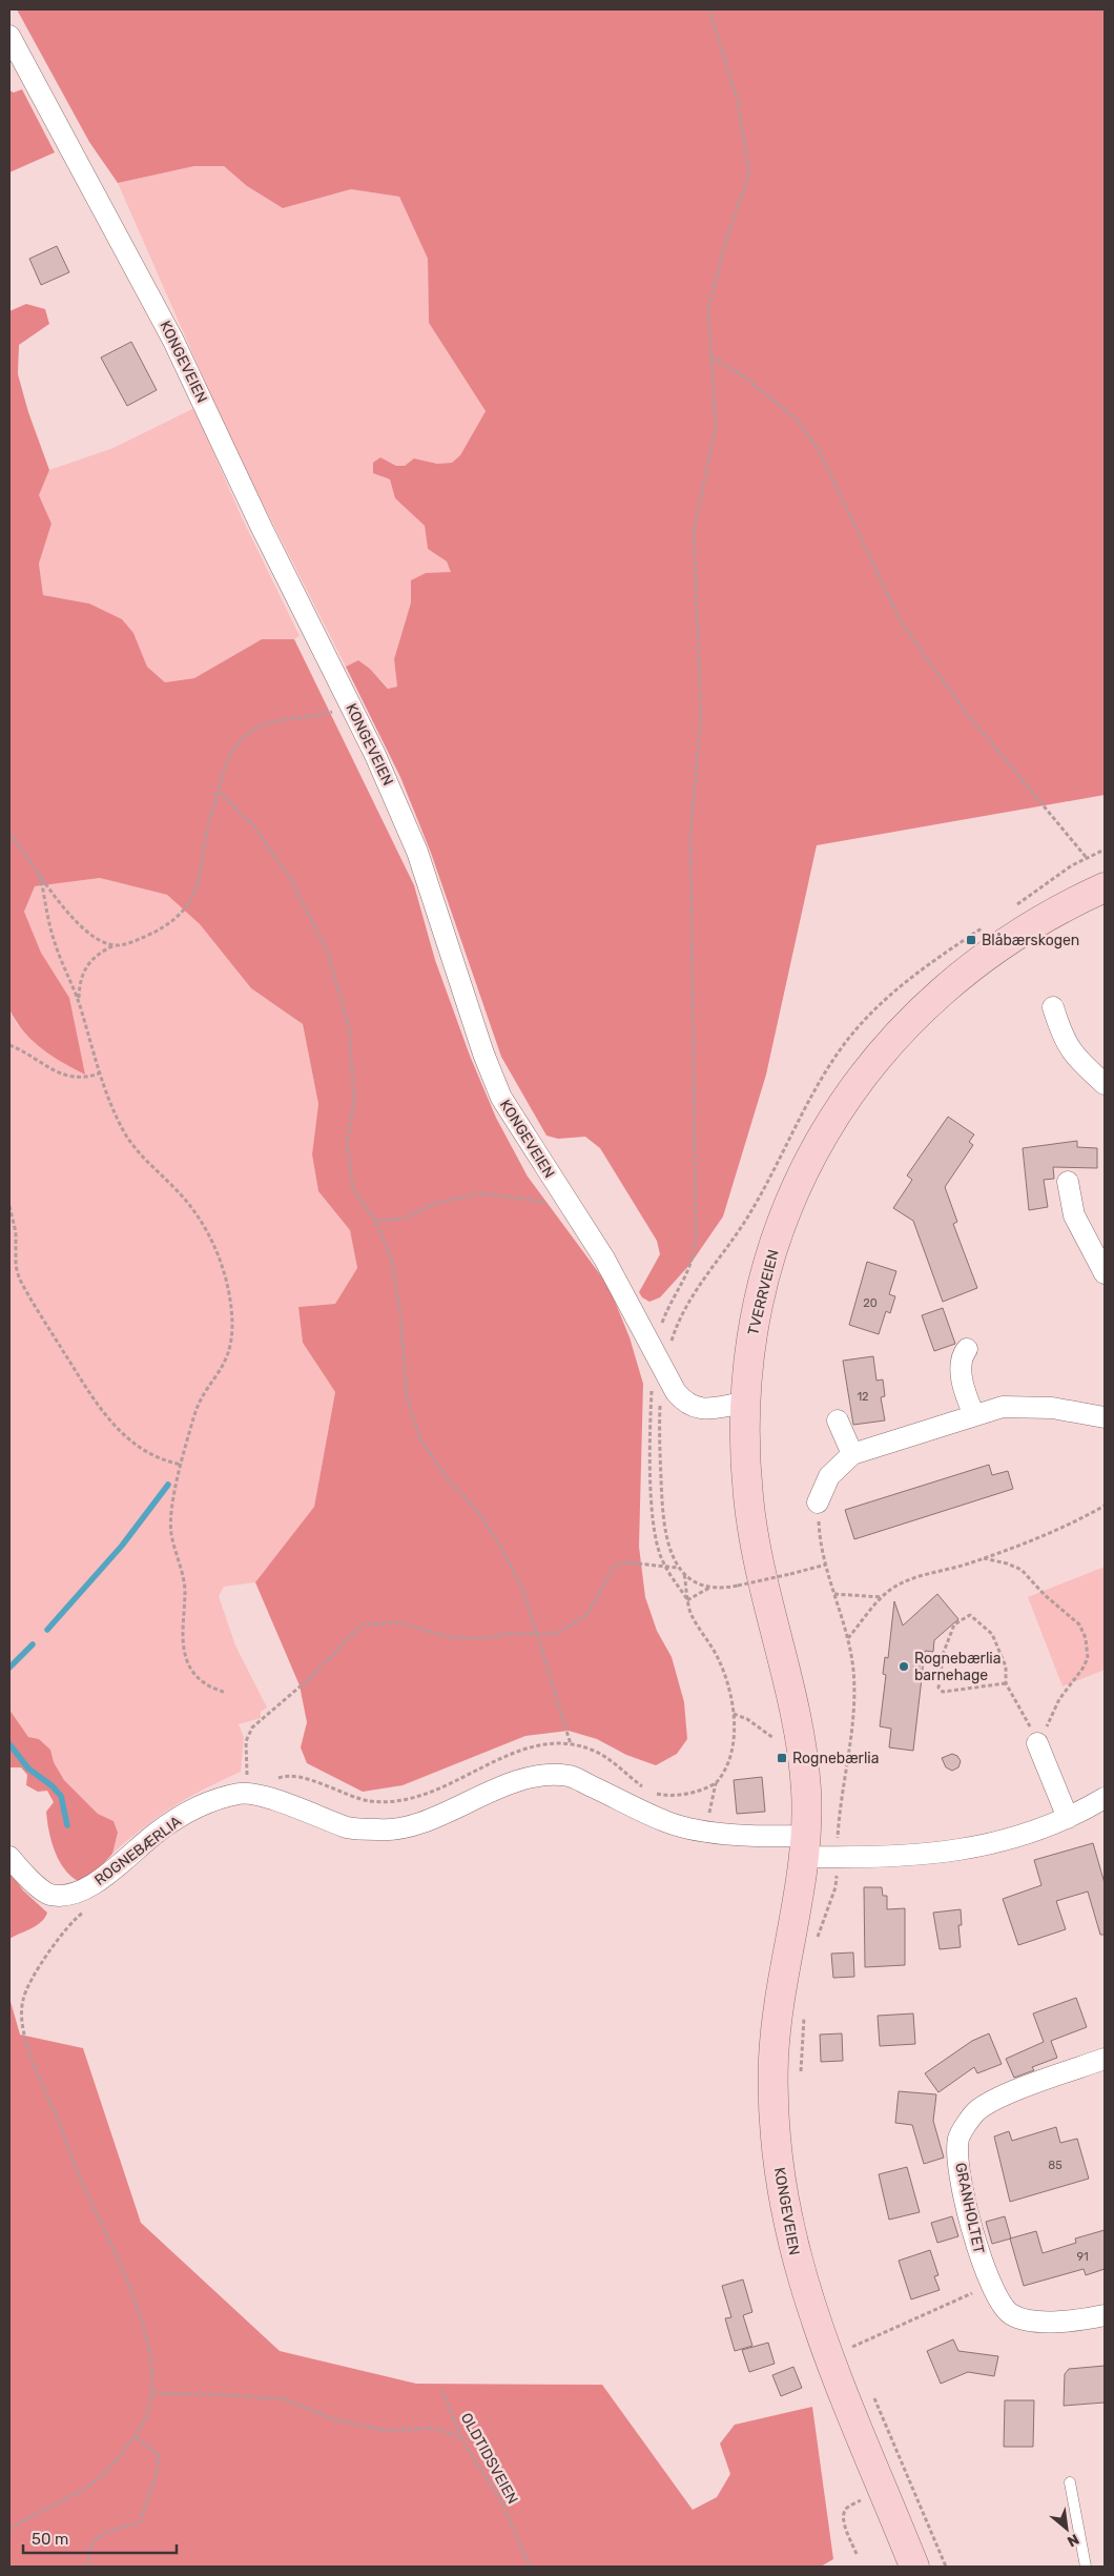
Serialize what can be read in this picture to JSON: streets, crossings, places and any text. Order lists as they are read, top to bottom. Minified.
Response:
{"streets":{"main road":["KONGEVEIEN","TVERRVEIEN"],"street":["ROGNEBÆRLIA","GRANHOLTET"],"path":["OLDTIDSVEIEN"]},"crossings":[["KONGEVEIEN","TVERRVEIEN"]],"places":{"transit":["Blåbærskogen","Rognebærlia"],"other":["Rognebærlia barnehage"]},"house_numbers":["20","12","85","91"],"scale_bar":"50 m","north":"bottom right"}
